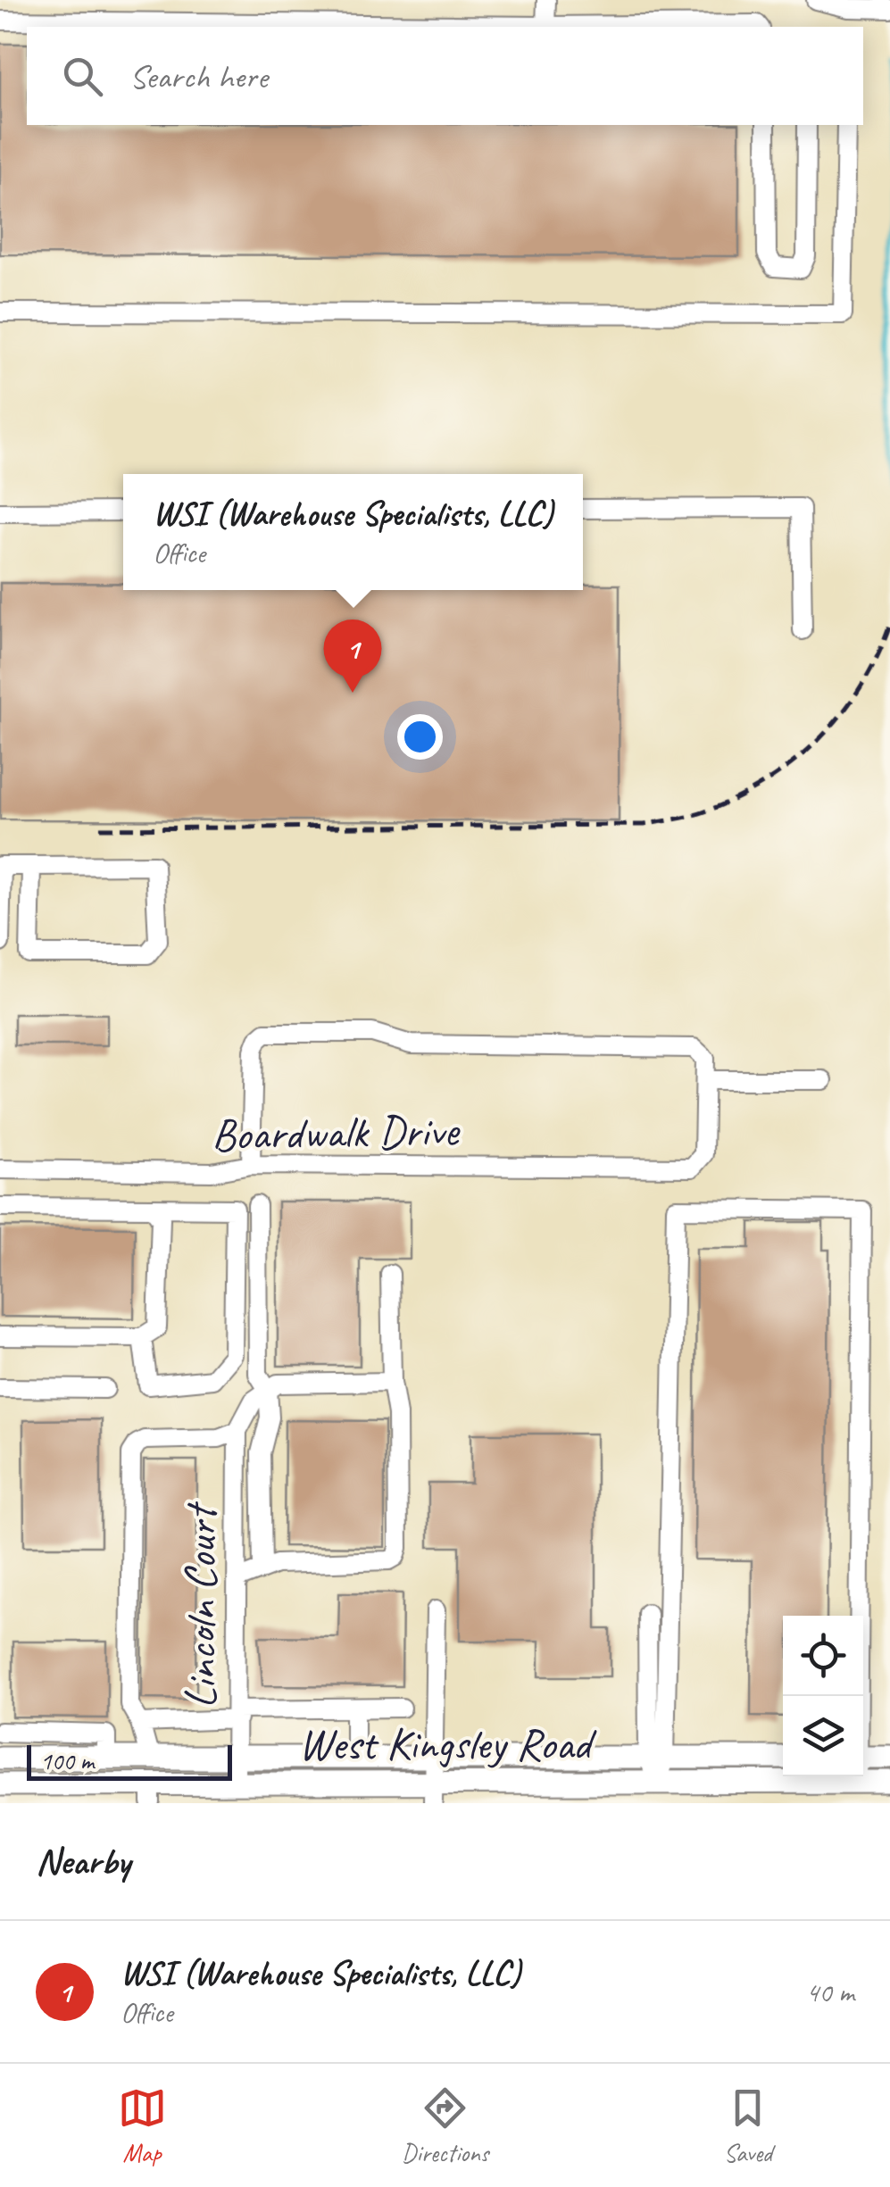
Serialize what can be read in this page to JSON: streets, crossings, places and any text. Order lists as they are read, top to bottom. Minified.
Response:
{"streets":{"main road":["West Kingsley Road"],"street":["Boardwalk Drive","Lincoln Court"]},"crossings":[["Lincoln Court","West Kingsley Road"]],"scale_bar":"100 m","page":{"search":"Search here","popup":["WSI (Warehouse Specialists, LLC)","Office"],"pins":"1","scale":"100 m","heading":"Nearby","list":[{"mark":"1","name":"WSI (Warehouse Specialists, LLC)","note":"Office","value":"40 m"}],"nav":["Map","Directions","Saved"]}}
